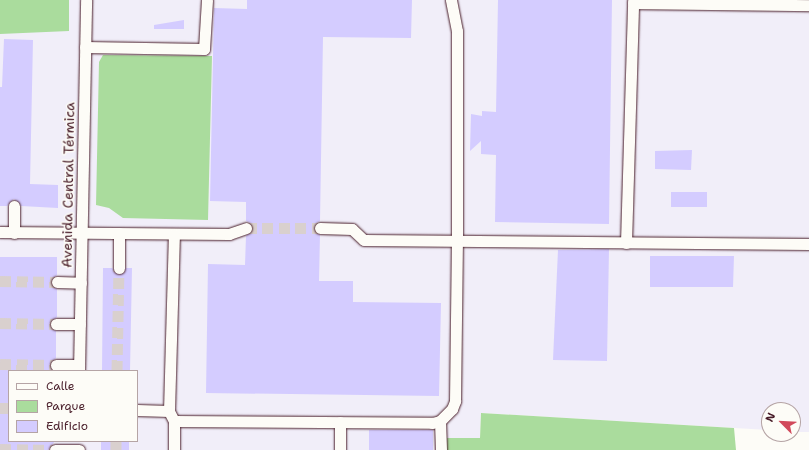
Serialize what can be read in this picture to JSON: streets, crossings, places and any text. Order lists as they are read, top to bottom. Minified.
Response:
{"streets":{"lane":["Avenida Central Térmica"]},"legend":["Calle","Parque","Edificio"],"north":"top left"}
